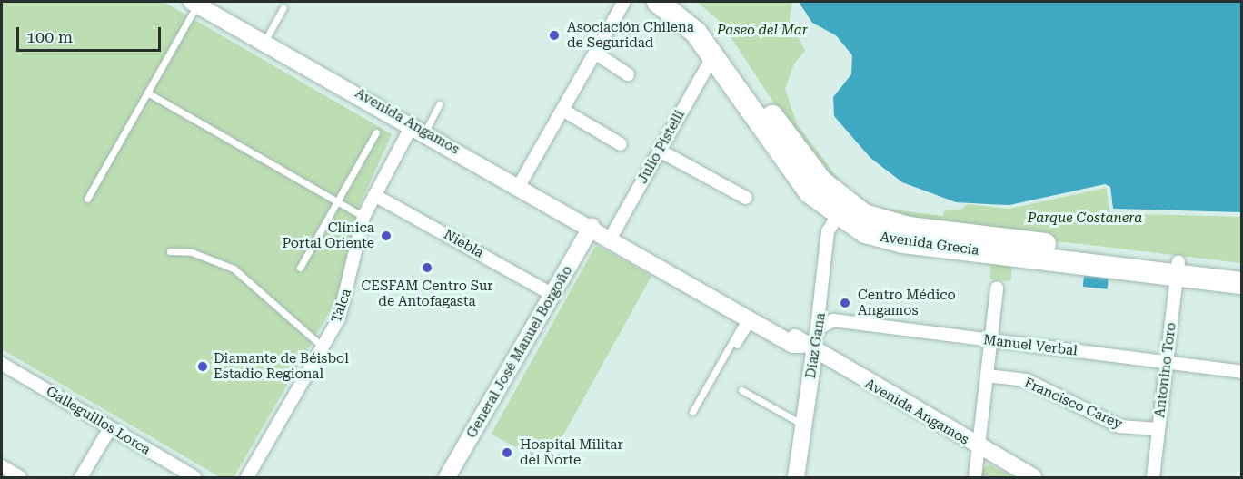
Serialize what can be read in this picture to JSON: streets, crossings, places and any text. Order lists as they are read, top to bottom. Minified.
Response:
{"streets":{"highway":["Avenida Grecia"],"main road":["Avenida Angamos","Díaz Gana","General José Manuel Borgoño"],"street":["Julio Pistelli","Niebla","Talca","Manuel Verbal","Antonino Toro","Francisco Carey","Galleguillos Lorca"]},"crossings":[["Avenida Angamos","Julio Pistelli"],["Avenida Angamos","Talca"],["Avenida Angamos","Díaz Gana"],["Avenida Angamos","General José Manuel Borgoño"],["Julio Pistelli","Avenida Grecia"],["Niebla","Talca"],["Niebla","General José Manuel Borgoño"],["Avenida Grecia","Díaz Gana"],["Avenida Grecia","Antonino Toro"],["Díaz Gana","Manuel Verbal"],["Manuel Verbal","Antonino Toro"],["Antonino Toro","Francisco Carey"]],"parks":["Paseo del Mar","Parque Costanera"],"places":["Asociación Chilena de Seguridad","Clínica Portal Oriente","CESFAM Centro Sur de Antofagasta","Centro Médico Angamos","Diamante de Béisbol Estadio Regional","Hospital Militar del Norte"],"scale_bar":"100 m"}
